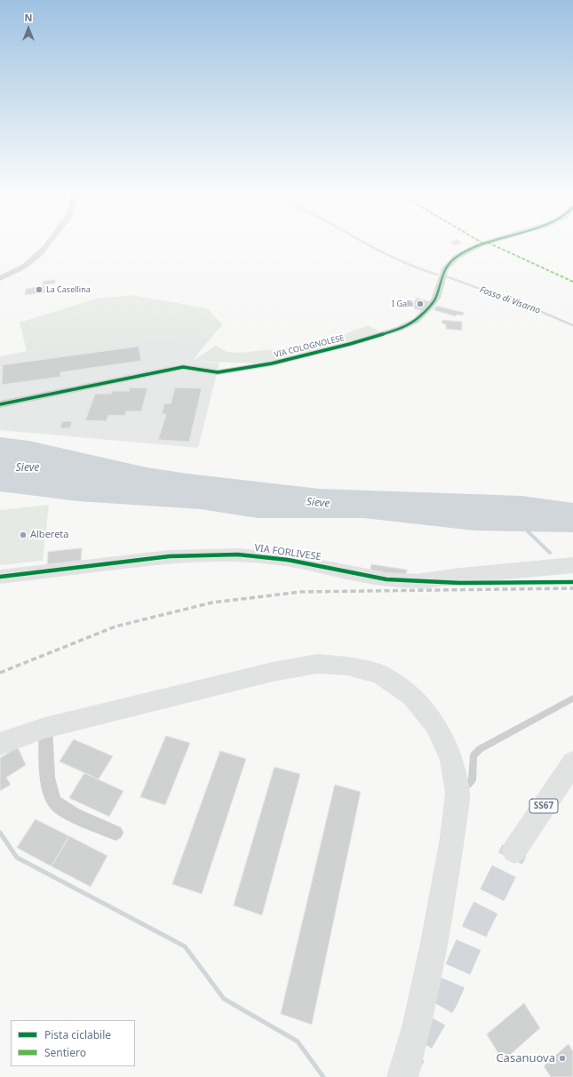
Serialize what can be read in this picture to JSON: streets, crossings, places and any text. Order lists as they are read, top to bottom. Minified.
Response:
{"streets":{"main road":["SS67"],"street":["VIA COLOGNOLESE","VIA FORLIVESE"]},"water":["Fosso di Visarno","Sieve"],"places":["La Casellina","I Galli","Albereta","Casanuova"],"legend":["Pista ciclabile","Sentiero"],"north":"top"}
